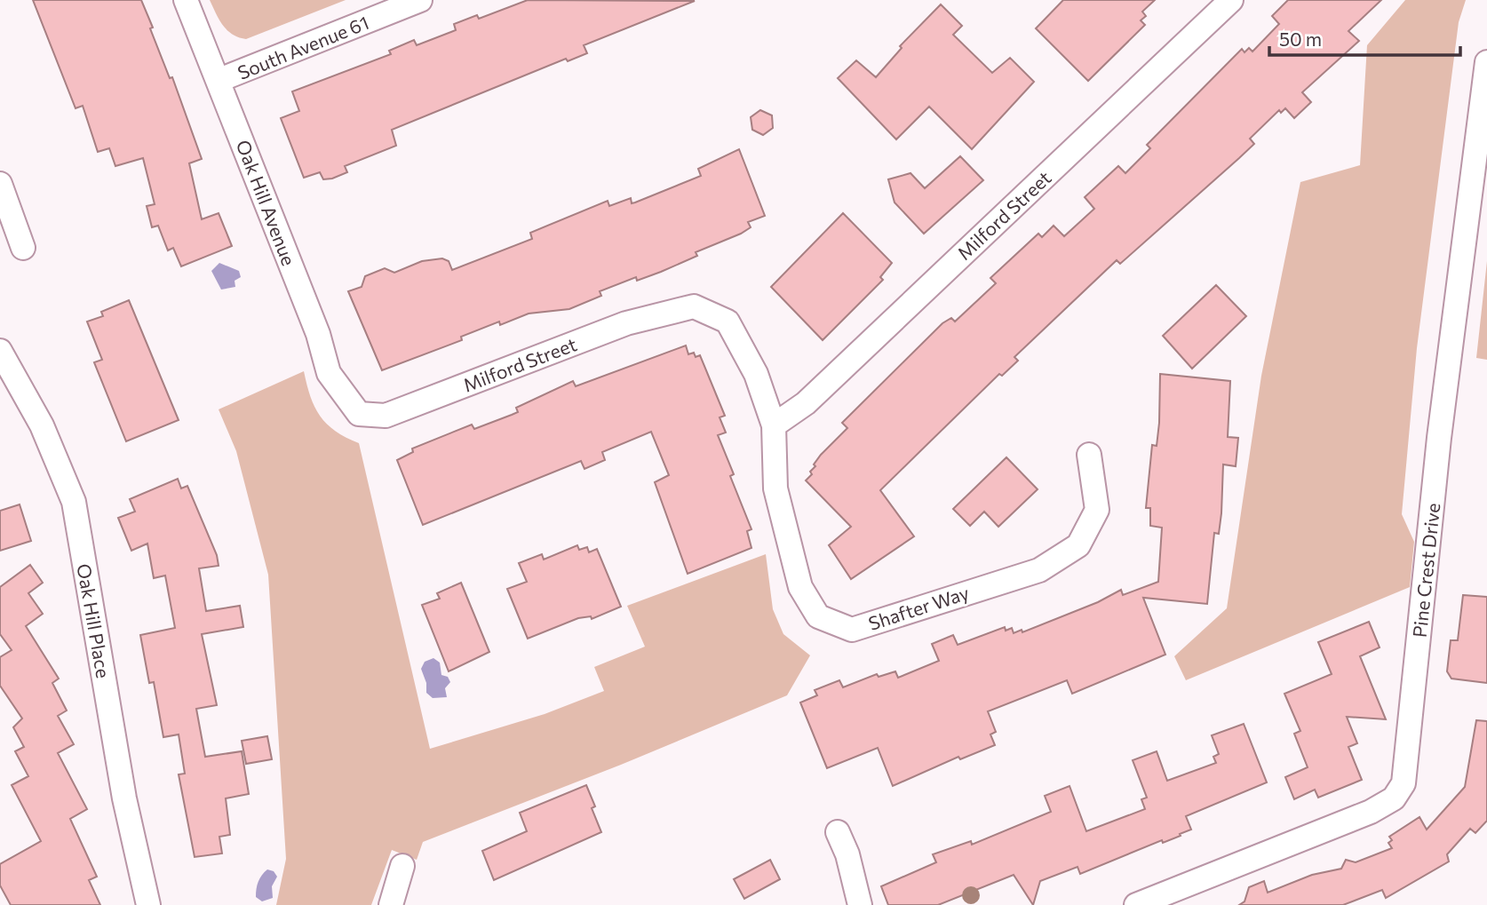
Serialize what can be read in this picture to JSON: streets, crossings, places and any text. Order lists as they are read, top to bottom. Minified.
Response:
{"streets":{"street":["South Avenue 61","Oak Hill Avenue","Milford Street","Pine Crest Drive","Shafter Way","Oak Hill Place"]},"crossings":[["South Avenue 61","Oak Hill Avenue"],["Oak Hill Avenue","Milford Street"],["Milford Street","Shafter Way"]],"scale_bar":"50 m"}
